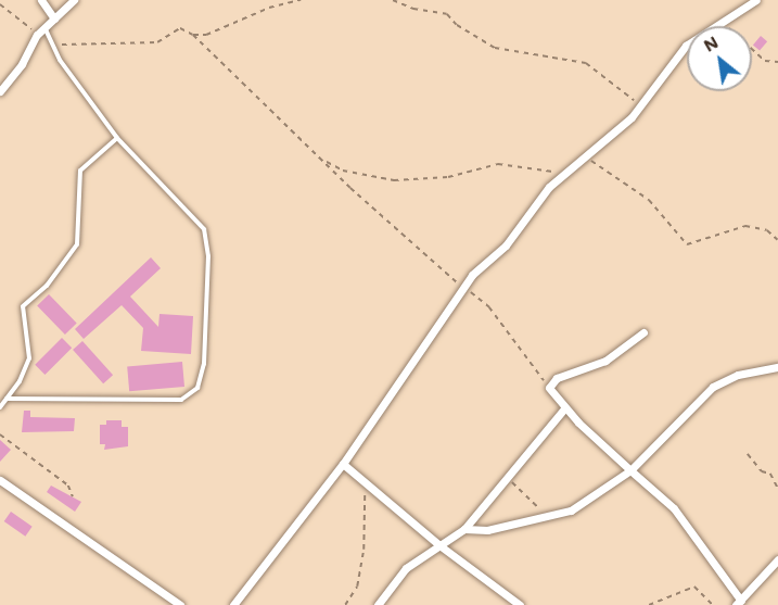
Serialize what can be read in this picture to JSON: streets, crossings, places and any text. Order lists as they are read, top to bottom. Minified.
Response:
{"north":"top left"}
